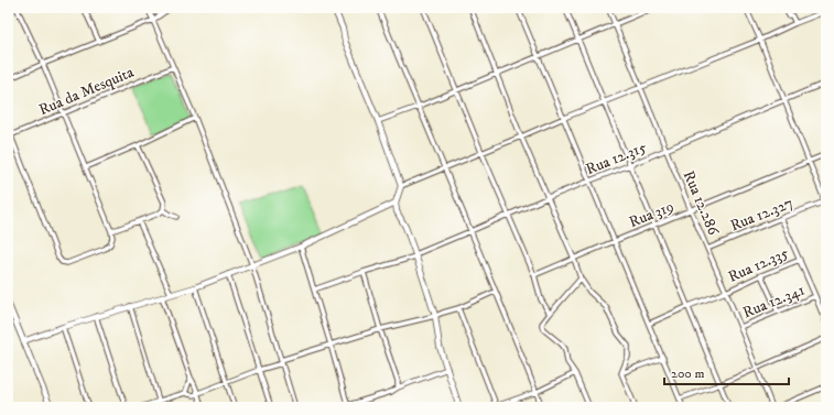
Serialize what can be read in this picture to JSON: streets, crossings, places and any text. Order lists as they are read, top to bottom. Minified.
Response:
{"streets":{"street":["Rua da Mesquita","Rua 12.315","Rua 12.286","Rua 319","Rua 12.327","Rua 12.335","Rua 12.341"]},"crossings":[["Rua 12.315","Rua 12.286"],["Rua 12.286","Rua 319"],["Rua 12.286","Rua 12.327"],["Rua 12.286","Rua 12.335"],["Rua 12.286","Rua 12.341"]],"scale_bar":"200 m"}
